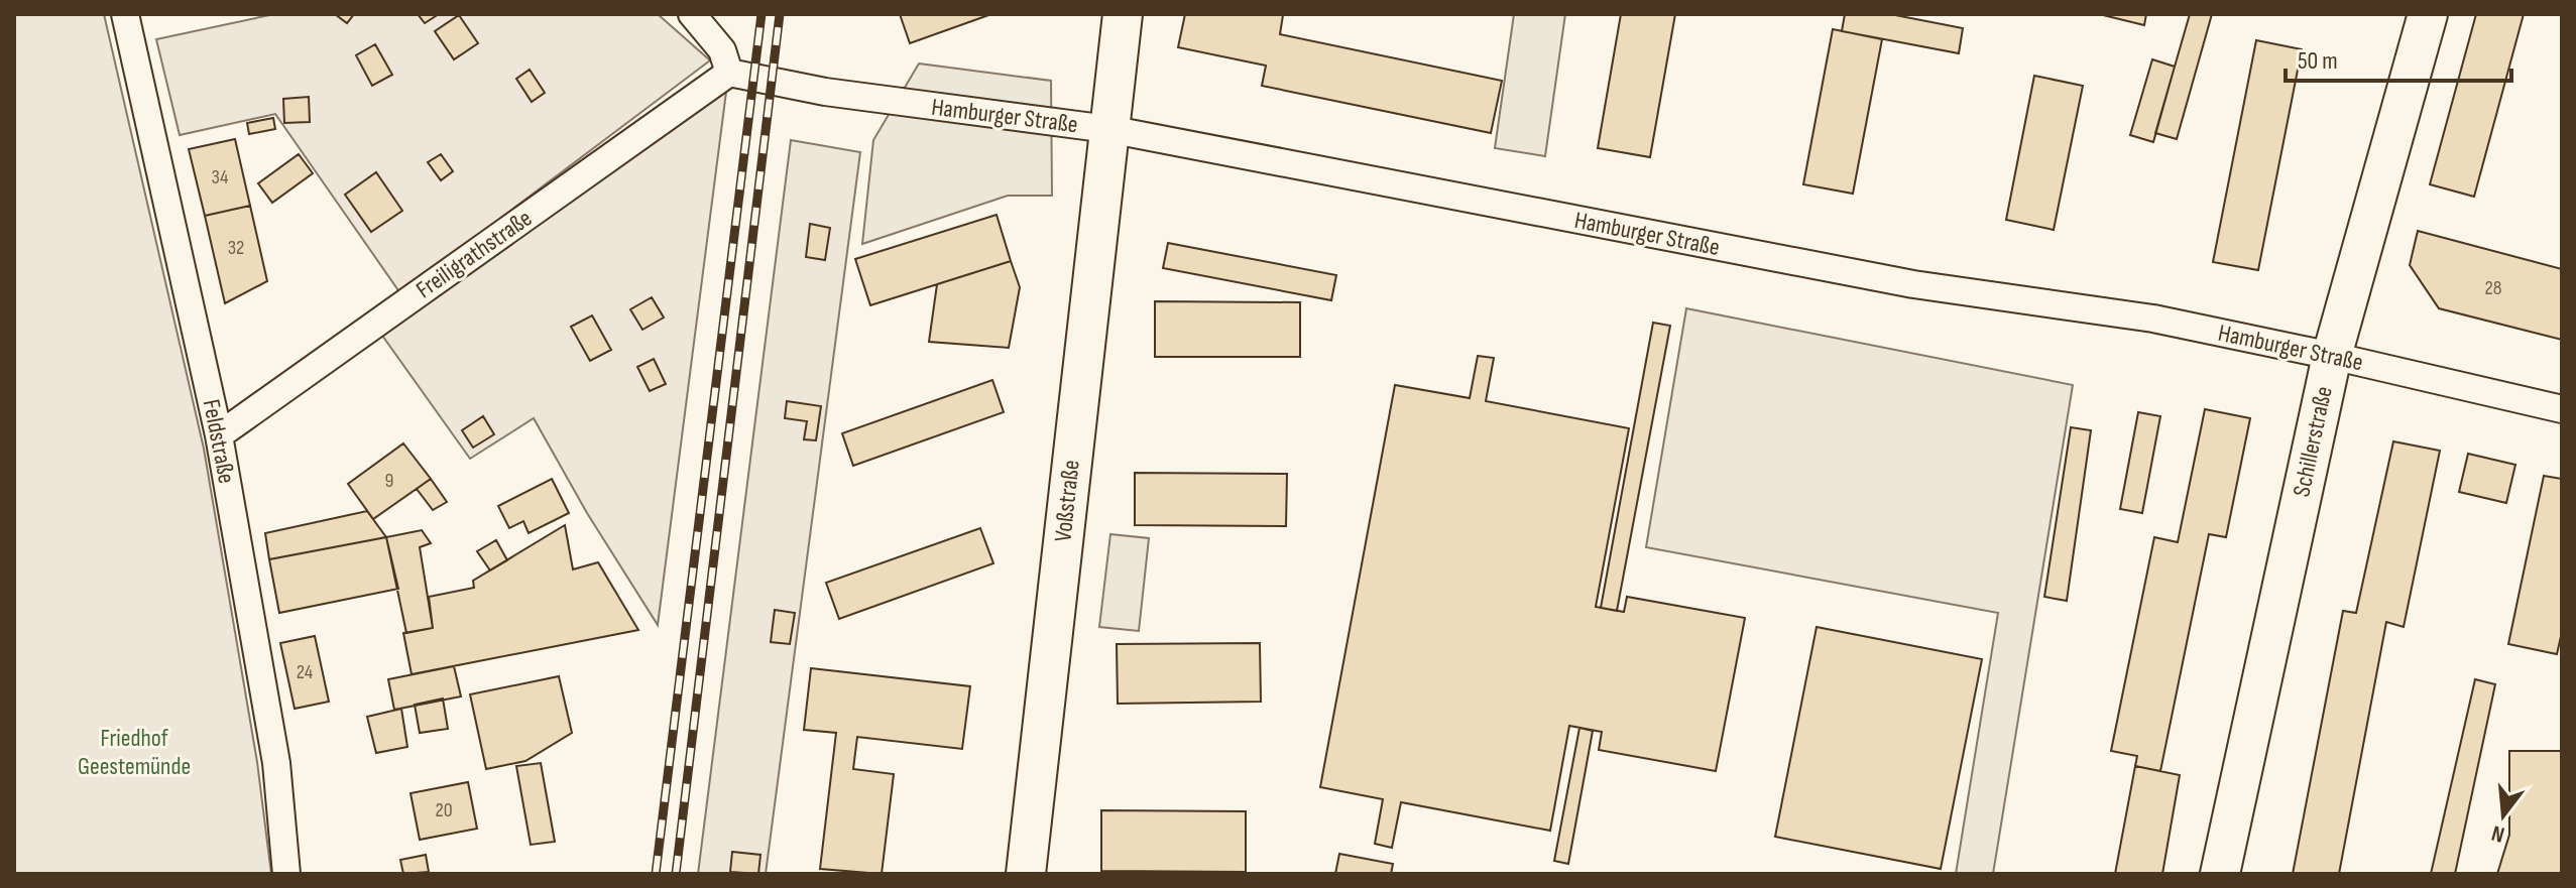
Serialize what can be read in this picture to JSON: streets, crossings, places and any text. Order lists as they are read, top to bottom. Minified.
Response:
{"streets":{"street":["Hamburger Straße","Freiligrathstraße","Feldstraße","Schillerstraße","Voßstraße"]},"crossings":[["Hamburger Straße","Freiligrathstraße"],["Hamburger Straße","Schillerstraße"],["Hamburger Straße","Voßstraße"],["Freiligrathstraße","Feldstraße"]],"parks":["Friedhof Geestemünde"],"house_numbers":["34","32","28","9","24","20"],"scale_bar":"50 m","north":"bottom"}
